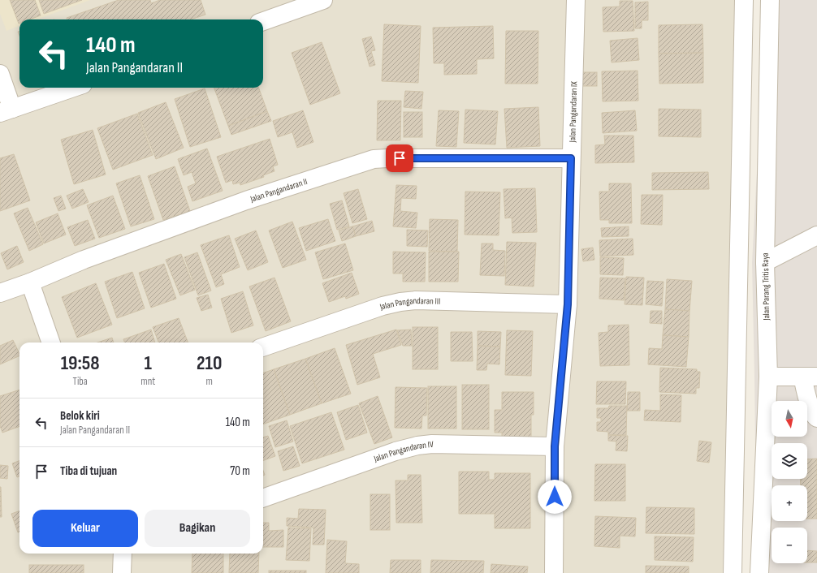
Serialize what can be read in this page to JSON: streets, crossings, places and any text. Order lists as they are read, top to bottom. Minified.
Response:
{"streets":{"street":["Jalan Pangandaran IX","Jalan Pangandaran II","Jalan Parang Tritis Raya","Jalan Pangandaran III","Jalan Pangandaran IV"]},"crossings":[["Jalan Pangandaran IX","Jalan Pangandaran II"],["Jalan Pangandaran IX","Jalan Pangandaran III"],["Jalan Pangandaran IX","Jalan Pangandaran IV"]],"north":"bottom","page":{"turn":["140 m","Jalan Pangandaran II"],"eta":["19:58","Tiba","1","mnt","210","m"],"list":[{"name":"Belok kiri","note":"Jalan Pangandaran II","value":"140 m"},{"name":"Tiba di tujuan","value":"70 m"}],"map_buttons":["+","−"],"buttons":["Keluar","Bagikan"]}}
